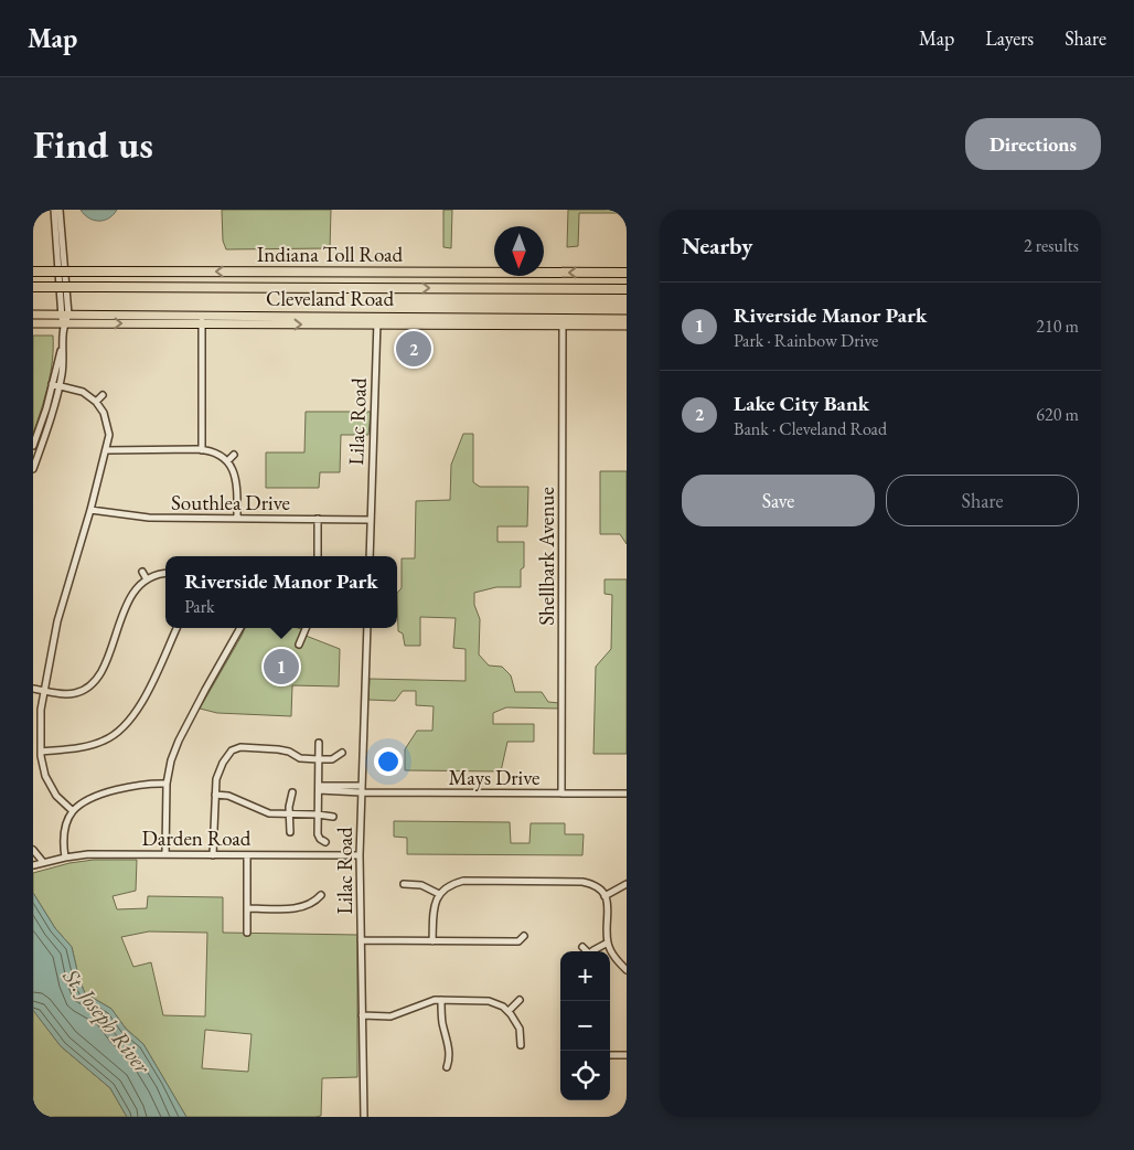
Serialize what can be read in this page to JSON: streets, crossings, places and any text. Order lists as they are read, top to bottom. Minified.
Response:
{"streets":{"highway":["Indiana Toll Road"],"main road":["Cleveland Road"],"street":["Lilac Road","Southlea Drive","Shellbark Avenue","Mays Drive","Darden Road"]},"crossings":[["Cleveland Road","Lilac Road"],["Cleveland Road","Shellbark Avenue"],["Lilac Road","Southlea Drive"],["Lilac Road","Mays Drive"],["Lilac Road","Darden Road"],["Shellbark Avenue","Mays Drive"]],"water":["St. Joseph River"],"north":"bottom","page":{"header":"Map","nav":["Map","Layers","Share"],"buttons":["Directions",["Save","Share"]],"title":"Find us","heading":["Nearby","2 results"],"list":[{"mark":"1","name":"Riverside Manor Park","note":"Park · Rainbow Drive","value":"210 m"},{"mark":"2","name":"Lake City Bank","note":"Bank · Cleveland Road","value":"620 m"}],"pins":["2","1"],"popup":["Riverside Manor Park","Park"],"map_buttons":["+","−"]}}
